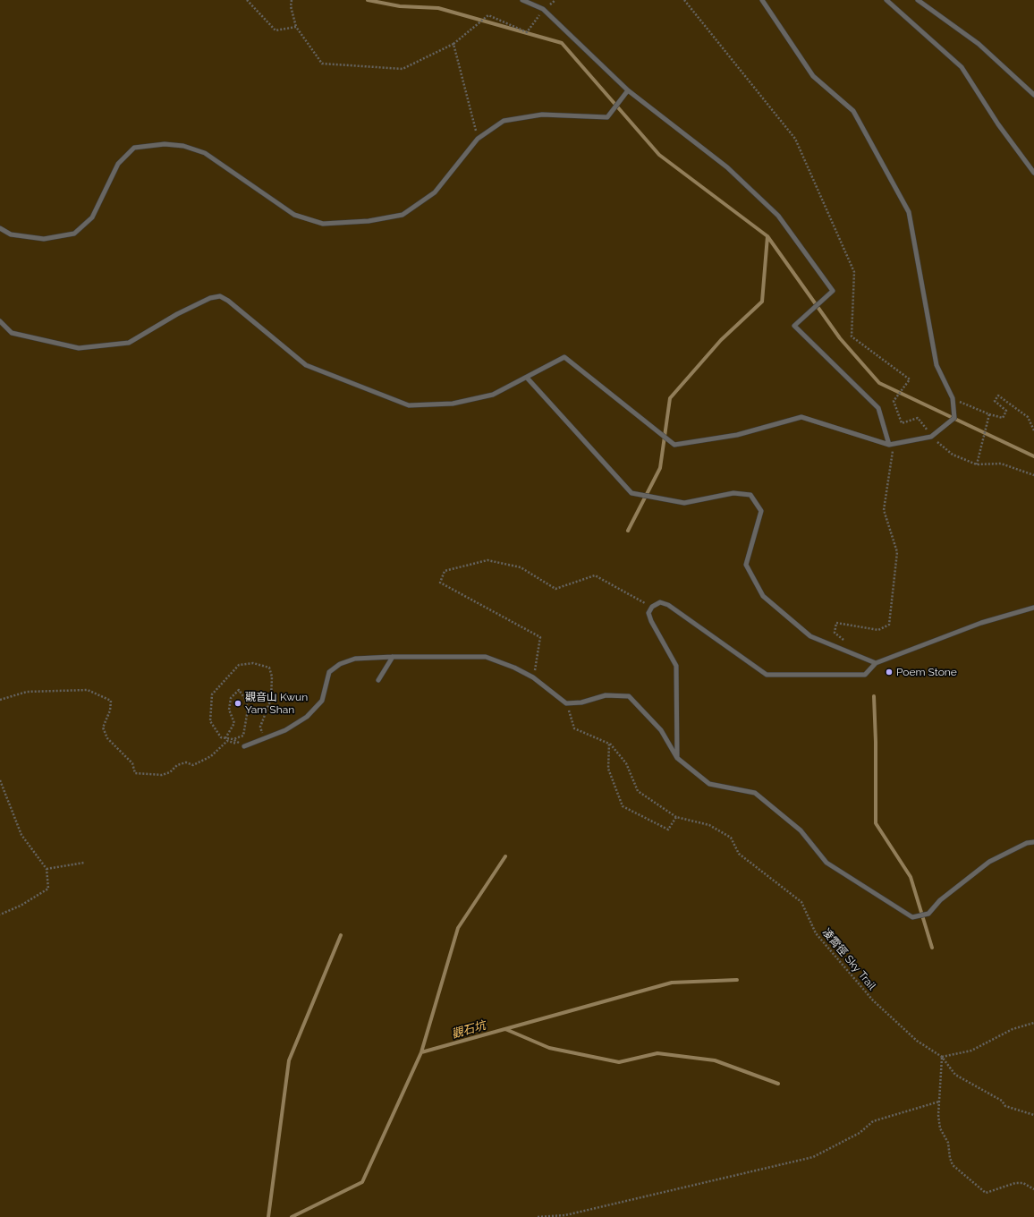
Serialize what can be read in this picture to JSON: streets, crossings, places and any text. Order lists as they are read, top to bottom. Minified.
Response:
{"streets":{"path":["凌霄徑 Sky Trail"]},"water":["觀石坑"],"places":["Poem Stone","觀音山 Kwun Yam Shan"]}
